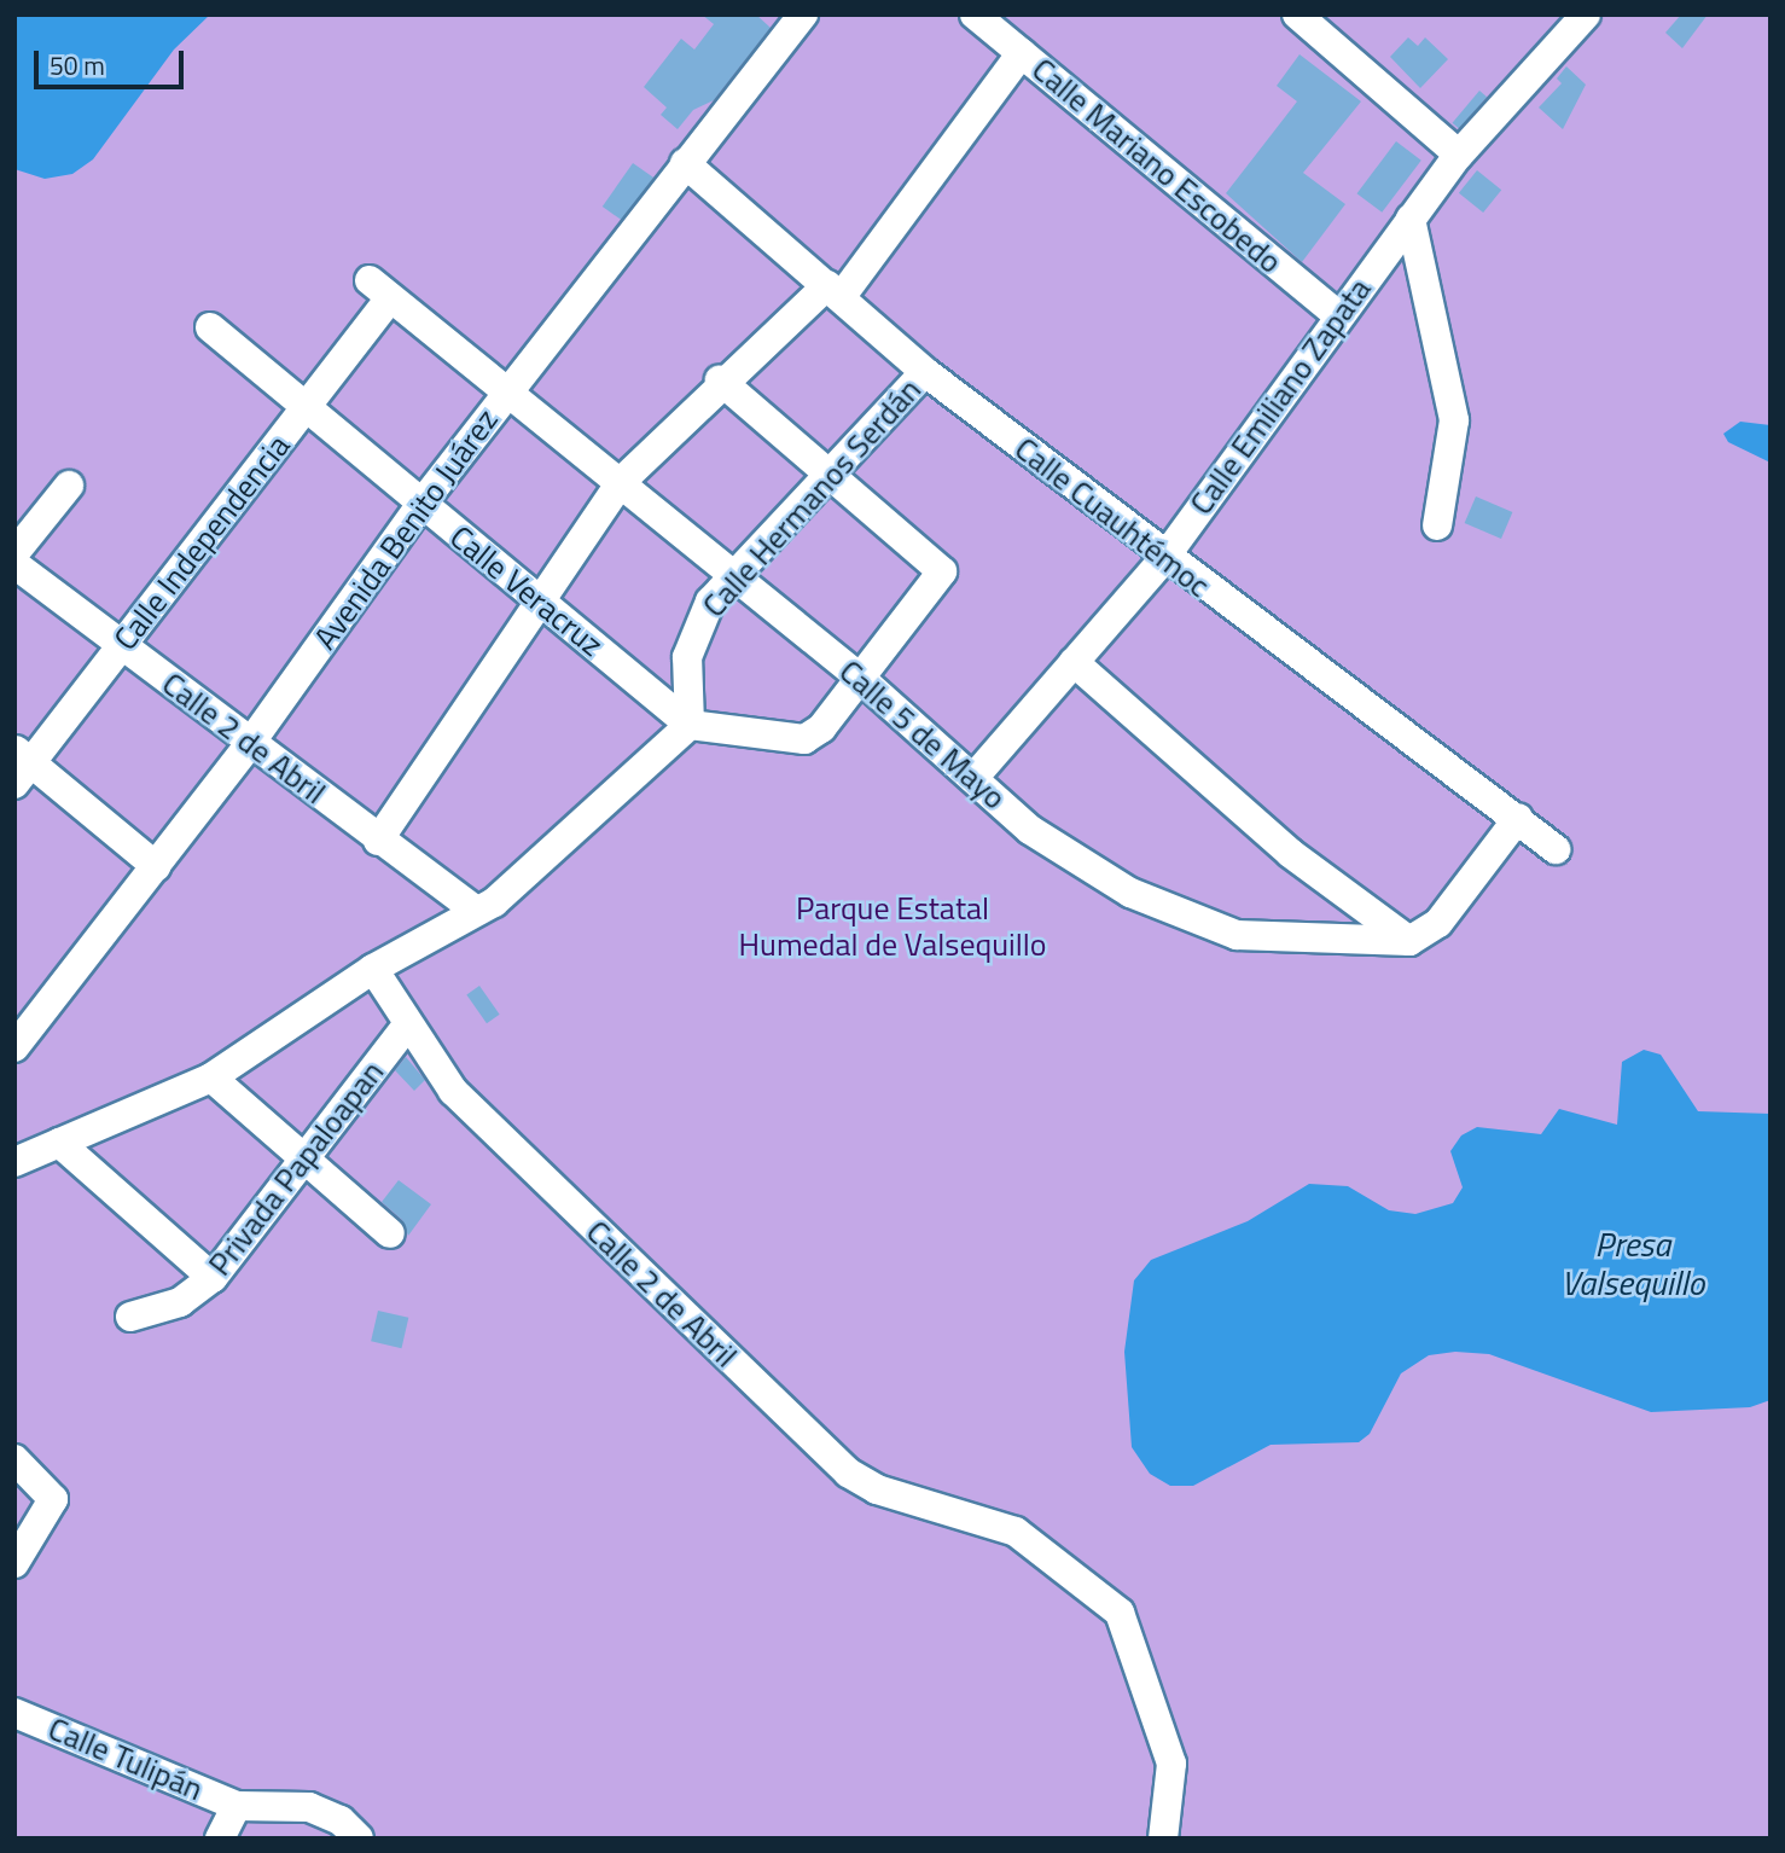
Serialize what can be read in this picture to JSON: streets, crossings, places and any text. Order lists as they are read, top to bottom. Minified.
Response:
{"streets":{"street":["Calle Mariano Escobedo","Calle Emiliano Zapata","Calle Hermanos Serdán","Calle Cuauhtémoc","Avenida Benito Juárez","Calle Independencia","Calle Veracruz","Calle 5 de Mayo","Calle 2 de Abril","Privada Papaloapan","Calle Tulipán"]},"crossings":[["Calle Mariano Escobedo","Calle Emiliano Zapata"],["Calle Emiliano Zapata","Calle Cuauhtémoc"],["Calle Emiliano Zapata","Calle 5 de Mayo"],["Calle Hermanos Serdán","Calle Cuauhtémoc"],["Calle Hermanos Serdán","Calle Veracruz"],["Calle Hermanos Serdán","Calle 5 de Mayo"],["Calle Cuauhtémoc","Avenida Benito Juárez"],["Avenida Benito Juárez","Calle Veracruz"],["Avenida Benito Juárez","Calle 5 de Mayo"],["Avenida Benito Juárez","Calle 2 de Abril"],["Calle Independencia","Calle Veracruz"],["Calle Independencia","Calle 5 de Mayo"],["Calle Independencia","Calle 2 de Abril"],["Calle 2 de Abril","Privada Papaloapan"]],"water":["Presa Valsequillo"],"parks":["Parque Estatal Humedal de Valsequillo"],"scale_bar":"50 m"}
